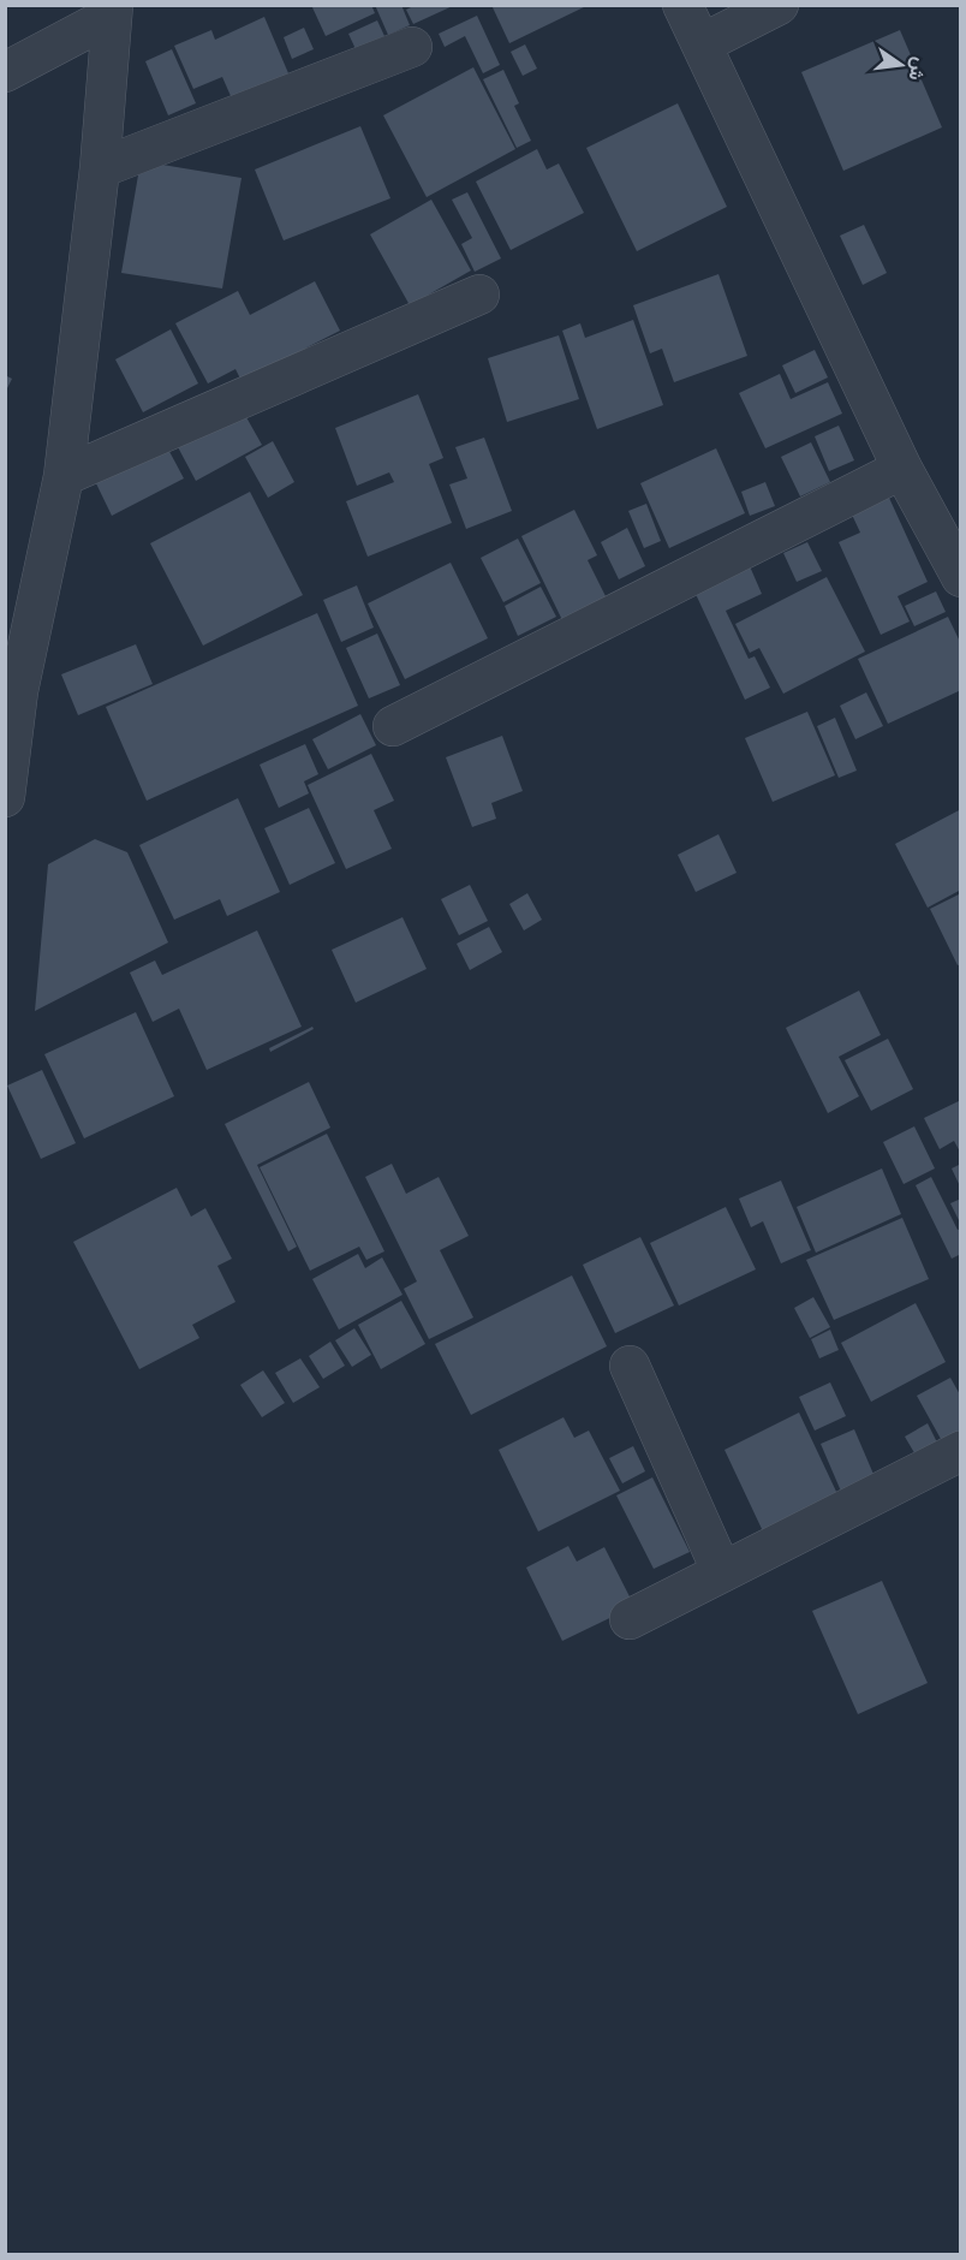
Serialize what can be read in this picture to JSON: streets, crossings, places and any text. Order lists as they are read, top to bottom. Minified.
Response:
{"north":"right"}
